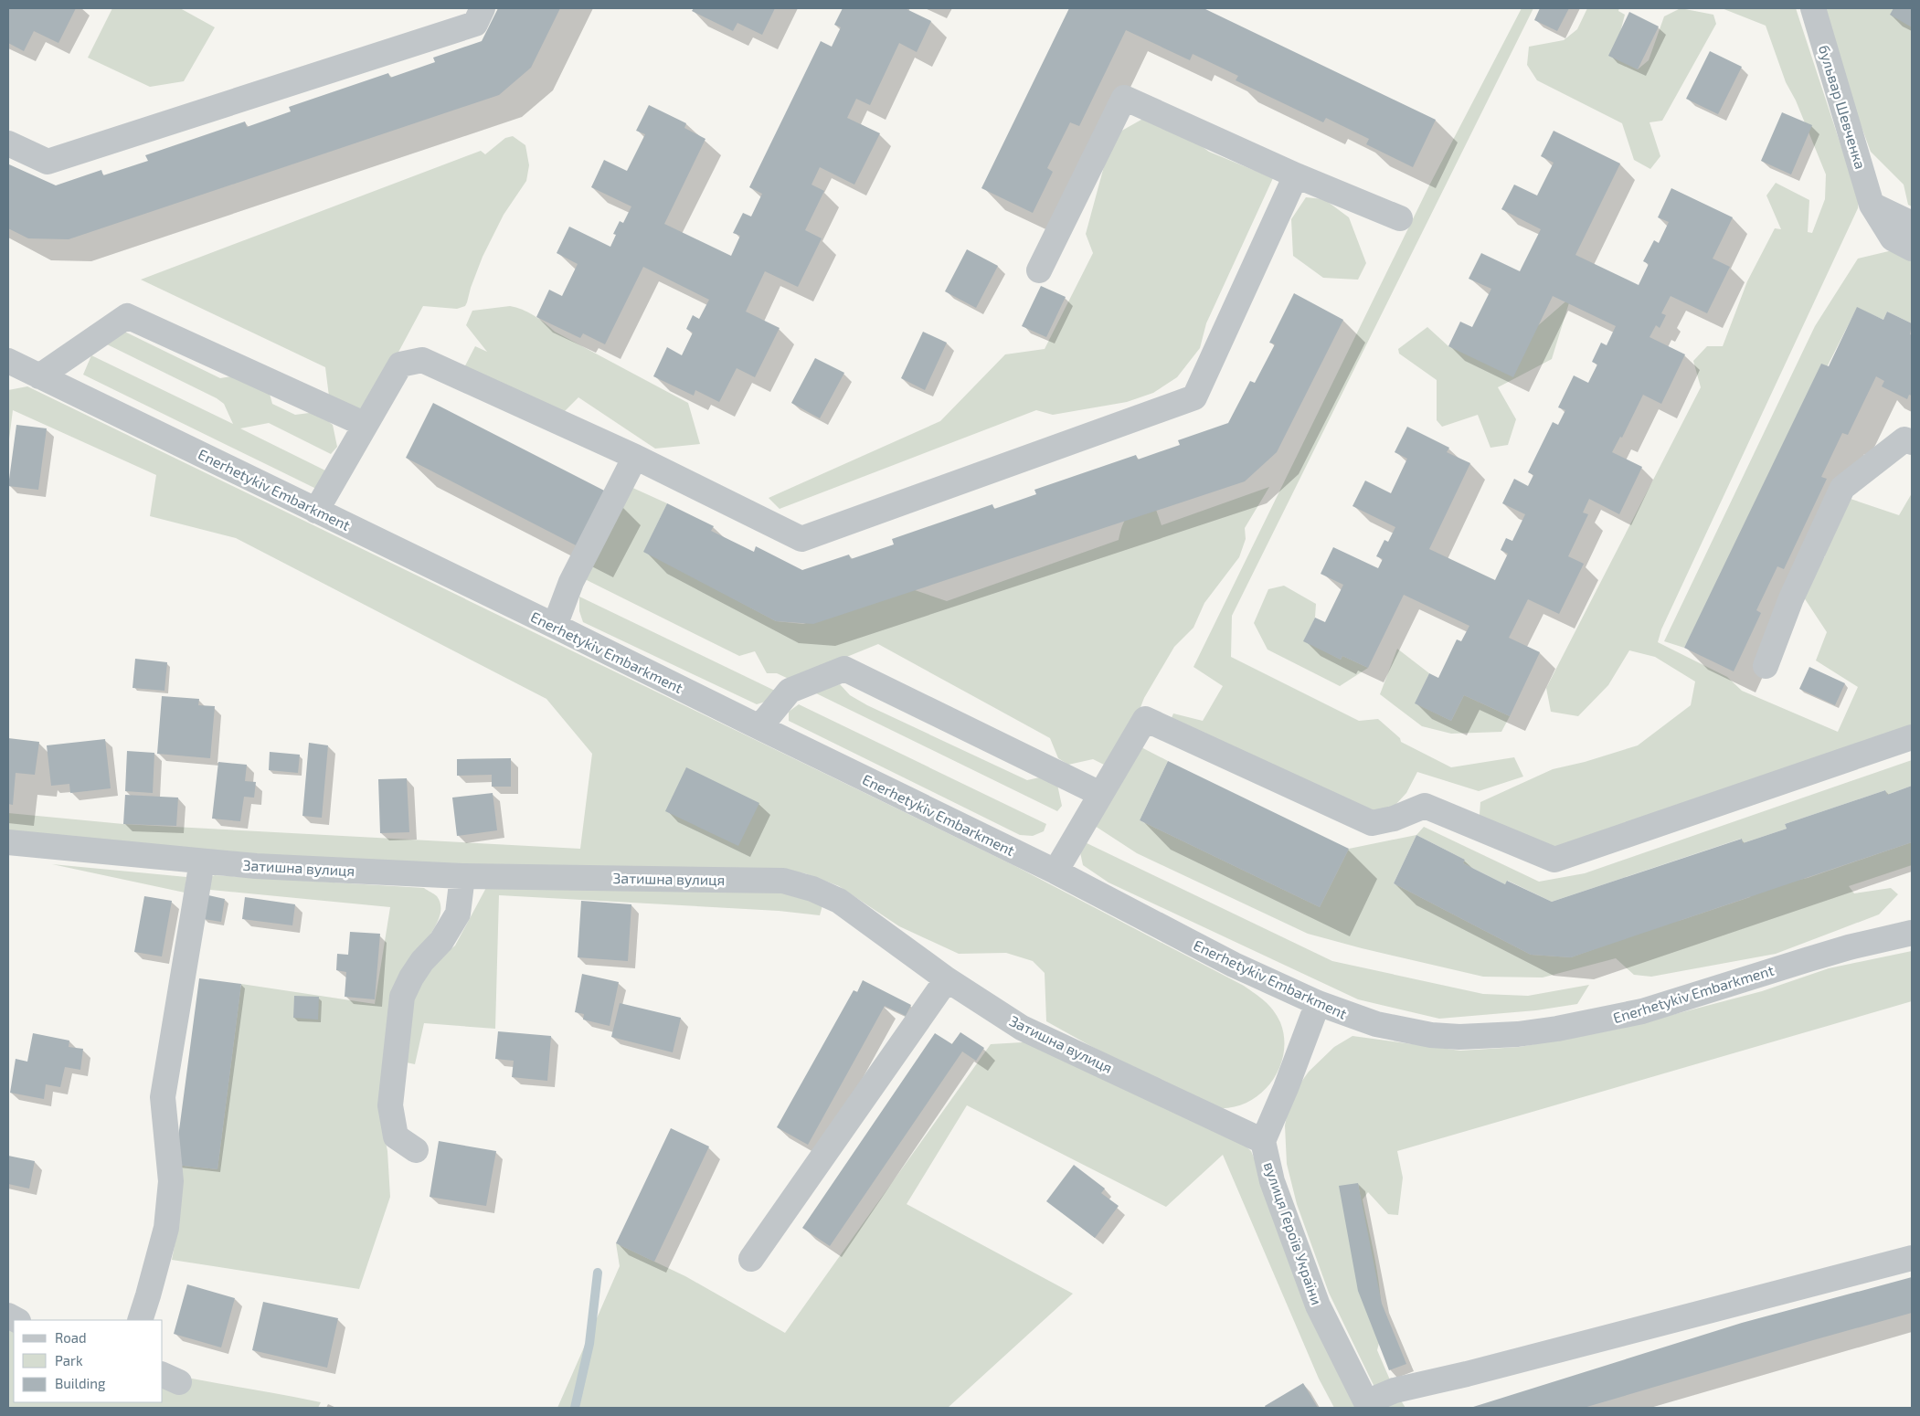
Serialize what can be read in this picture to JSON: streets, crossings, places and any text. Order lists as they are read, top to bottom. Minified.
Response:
{"streets":{"street":["бульвар Шевченка","Enerhetykiv Embarkment","Затишна вулиця","вулиця Героїв України"]},"crossings":[["Затишна вулиця","вулиця Героїв України"]],"legend":["Road","Park","Building"]}
